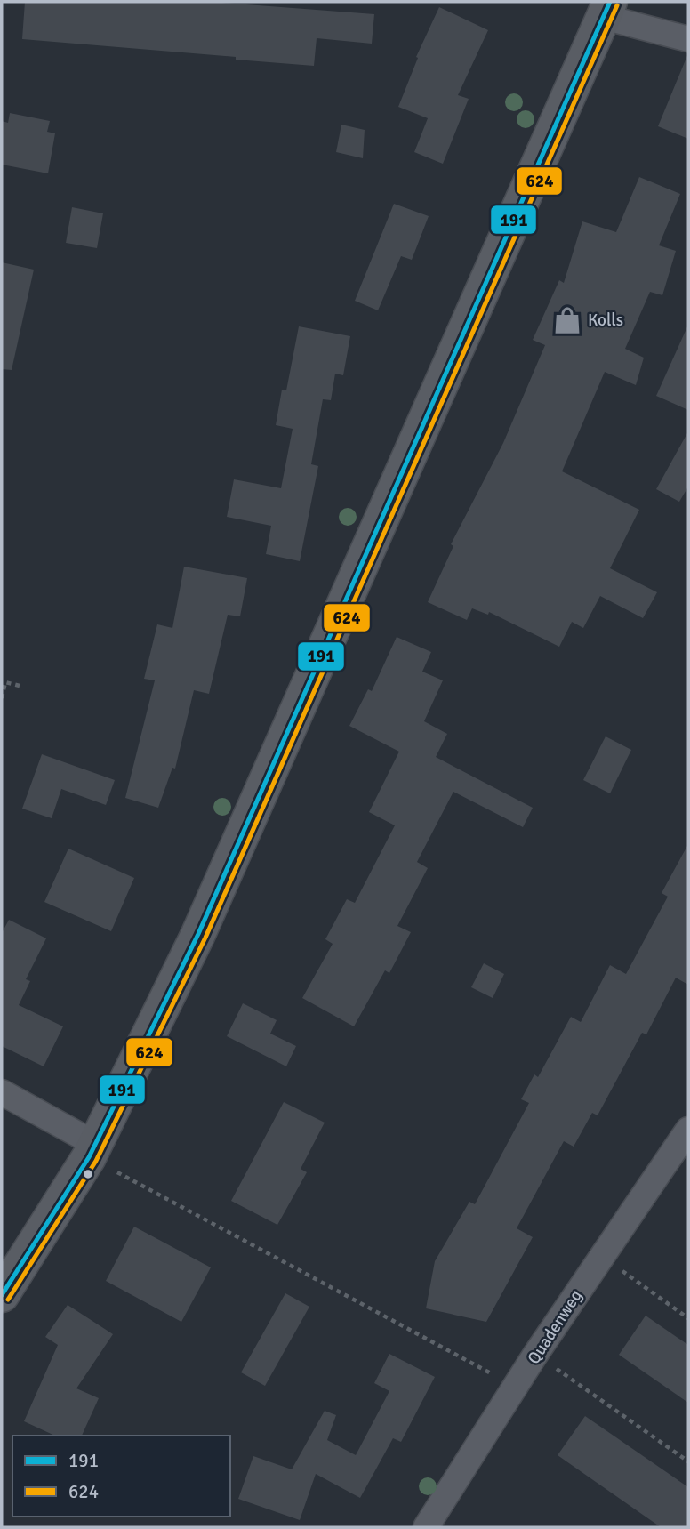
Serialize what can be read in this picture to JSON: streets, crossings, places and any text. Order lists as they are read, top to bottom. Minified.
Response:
{"streets":{"street":["Quadenweg"]},"places":{"shop":["Kolls"]},"lines":["transit line 191","transit line 624"],"legend":["191","624"]}
